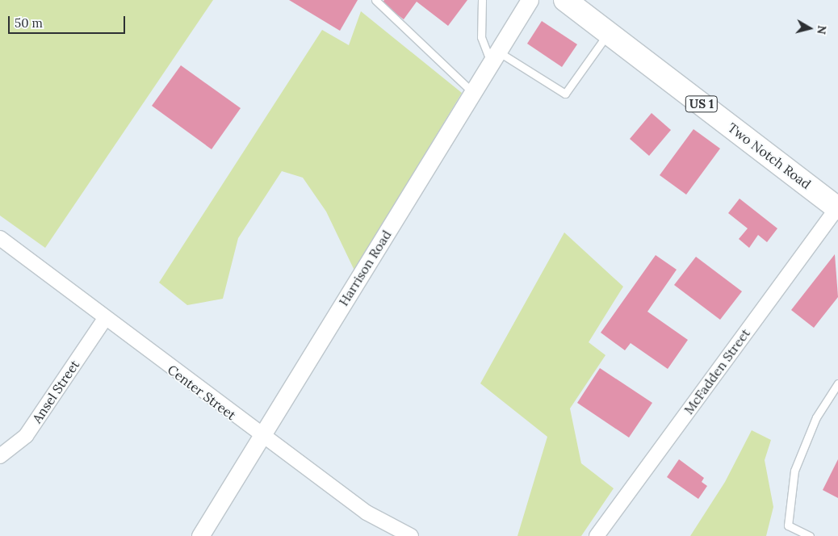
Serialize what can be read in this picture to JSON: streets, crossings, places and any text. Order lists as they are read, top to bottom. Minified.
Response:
{"streets":{"main road":["US 1","Two Notch Road"],"street":["Harrison Road","McFadden Street","Ansel Street","Center Street"]},"crossings":[["Two Notch Road","McFadden Street"],["Harrison Road","Center Street"],["Ansel Street","Center Street"]],"scale_bar":"50 m","north":"right"}
